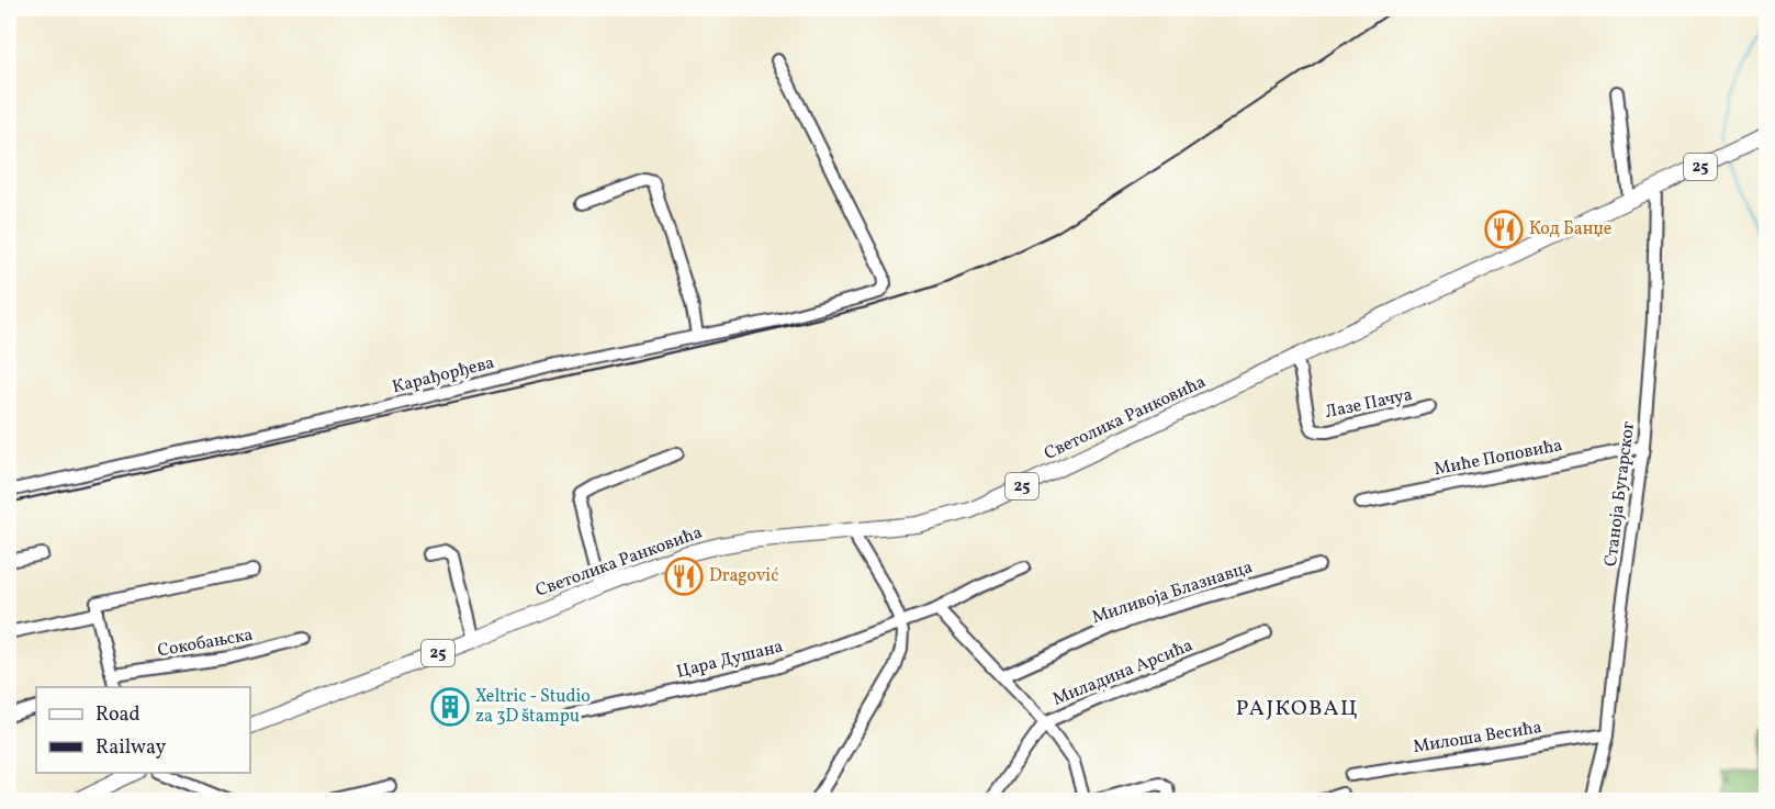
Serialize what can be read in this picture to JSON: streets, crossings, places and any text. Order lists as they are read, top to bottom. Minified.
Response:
{"streets":{"main road":["25","Светолика Ранковића"],"street":["Карађорђева","Лазе Пачуа","Миће Поповића","Станоја Бугарског","Миливоја Блазнавца","Сокобањска","Цара Душана","Миладина Арсића","Милоша Весића"]},"crossings":[["Лазе Пачуа","Светолика Ранковића"],["Светолика Ранковића","Станоја Бугарског"],["Миће Поповића","Станоја Бугарског"],["Станоја Бугарског","Милоша Весића"]],"districts":["РАЈКОВАЦ"],"places":{"restaurant":["Код Банџе","Dragović"],"building":["Xeltric - Studio za 3D štampu"]},"legend":["Road","Railway"]}
